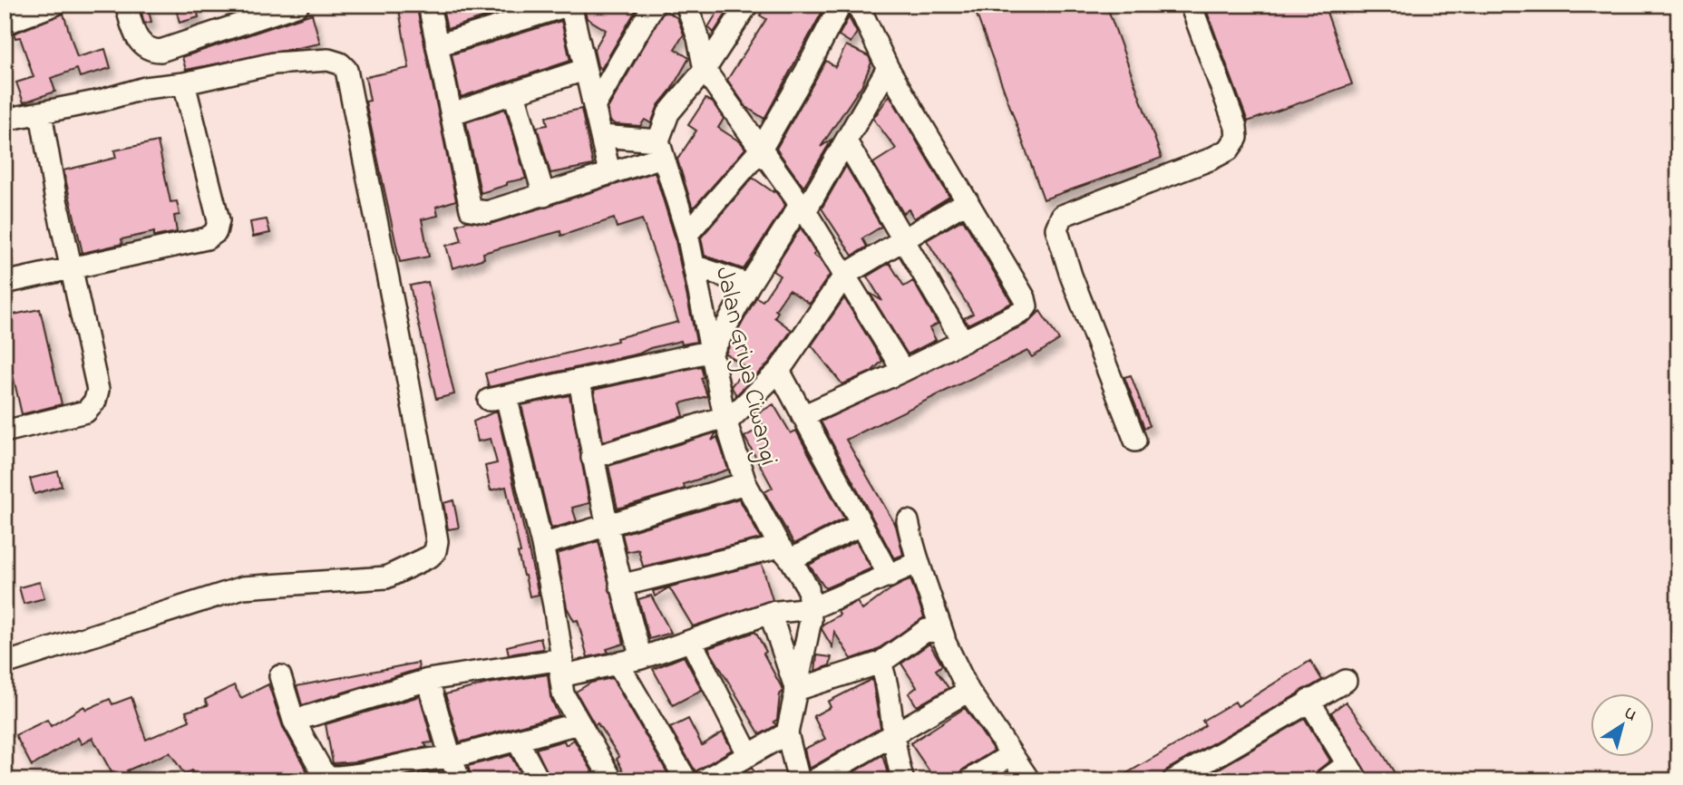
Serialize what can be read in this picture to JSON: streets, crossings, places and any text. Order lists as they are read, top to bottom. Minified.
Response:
{"streets":{"street":["Jalan Griya Ciwangi"]},"north":"top right"}
